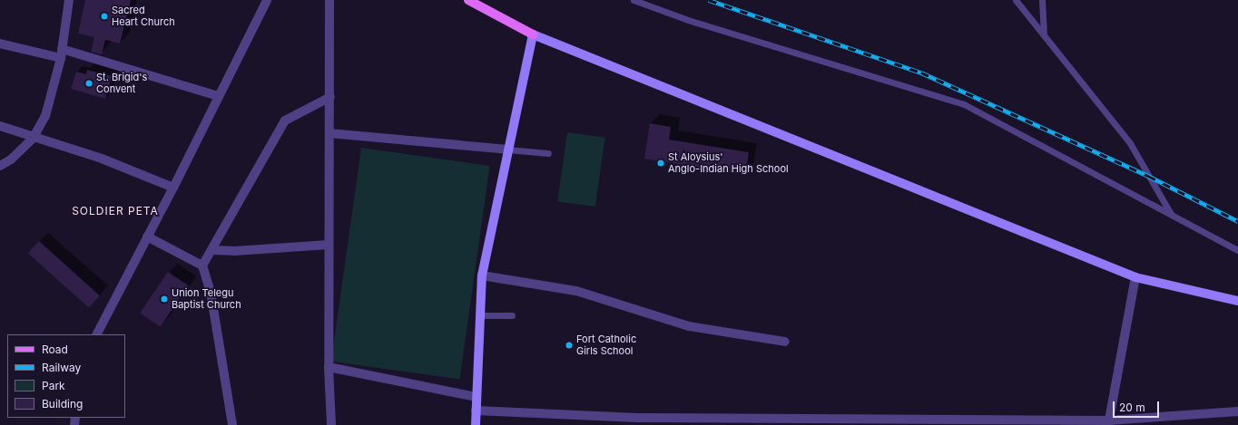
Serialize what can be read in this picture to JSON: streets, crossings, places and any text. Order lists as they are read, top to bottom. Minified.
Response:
{"districts":["SOLDIER PETA"],"places":["Sacred Heart Church","St. Brigid's Convent","St Aloysius' Anglo-Indian High School","Union Telegu Baptist Church","Fort Catholic Girls School"],"legend":["Road","Railway","Park","Building"],"scale_bar":"20 m"}
